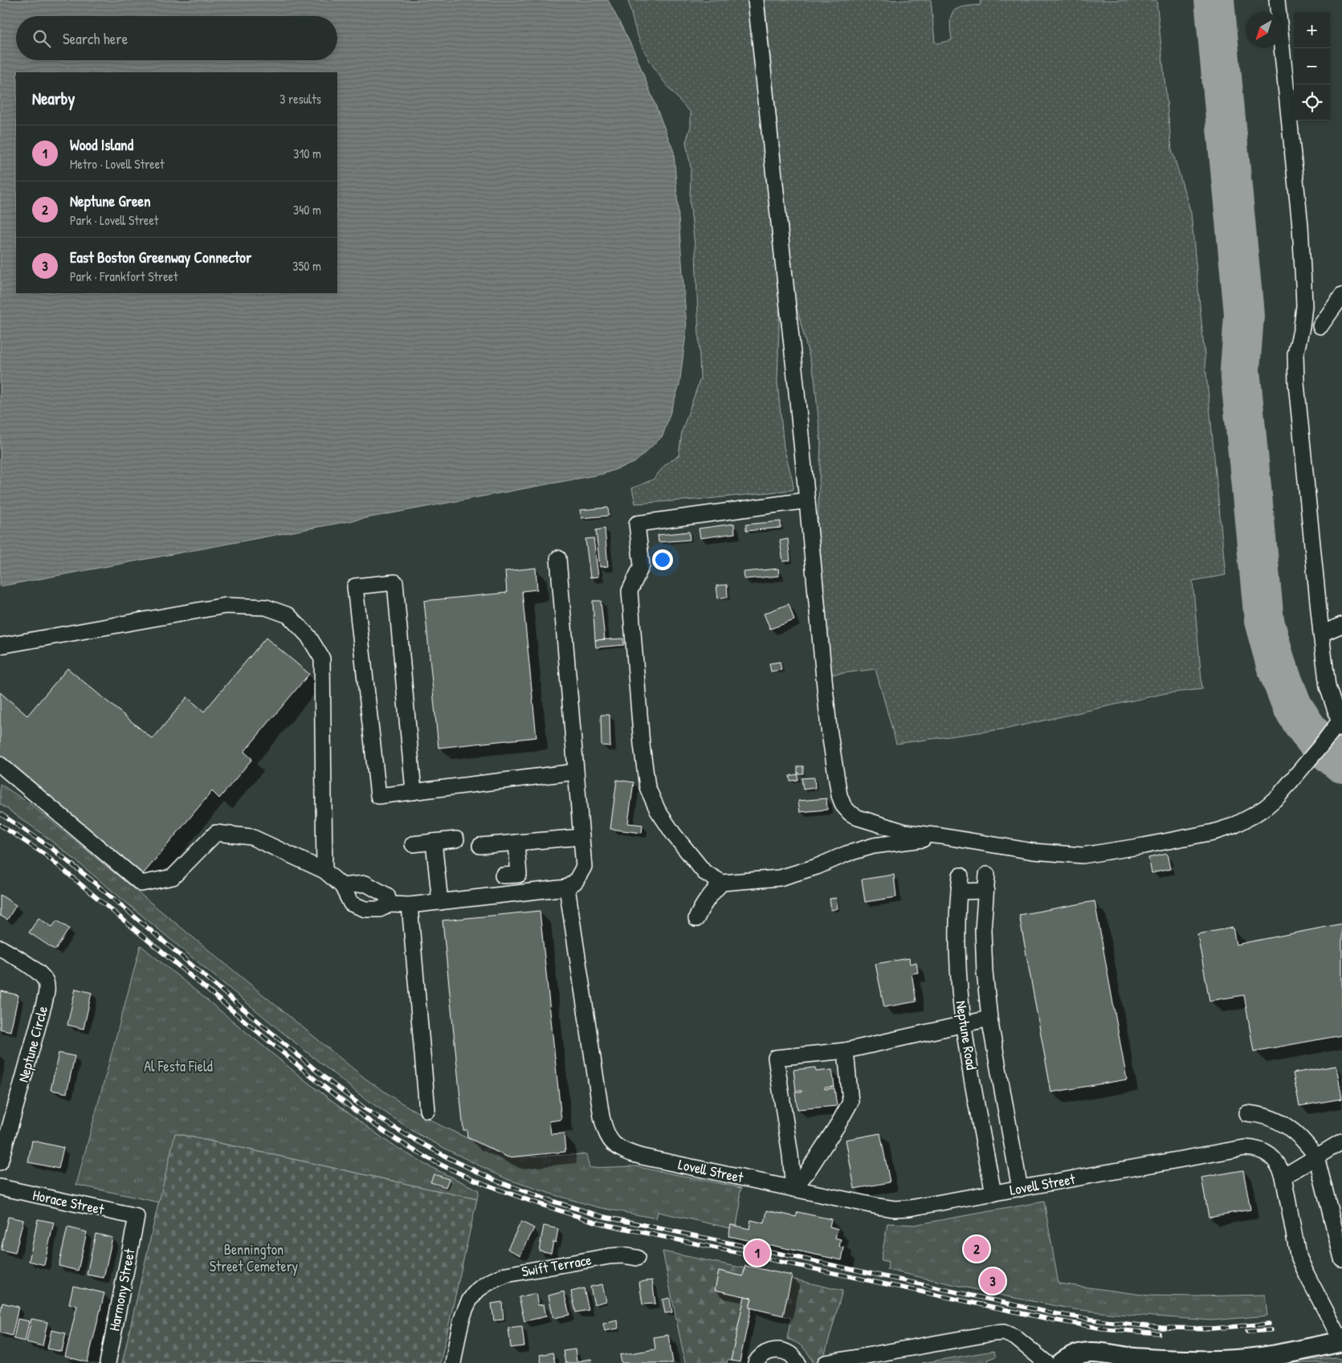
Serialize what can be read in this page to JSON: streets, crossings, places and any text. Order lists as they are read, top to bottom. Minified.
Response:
{"streets":{"street":["Neptune Road","Neptune Circle","Lovell Street","Horace Street","Swift Terrace","Harmony Street"]},"crossings":[["Neptune Road","Lovell Street"],["Horace Street","Harmony Street"]],"parks":["Al Festa Field","Bennington Street Cemetery"],"north":"bottom left","page":{"map_buttons":["+","−"],"search":"Search here","heading":["Nearby","3 results"],"list":[{"mark":"1","name":"Wood Island","note":"Metro · Lovell Street","value":"310 m"},{"mark":"2","name":"Neptune Green","note":"Park · Lovell Street","value":"340 m"},{"mark":"3","name":"East Boston Greenway Connector","note":"Park · Frankfort Street","value":"350 m"}],"pins":["2","1","3"]}}
